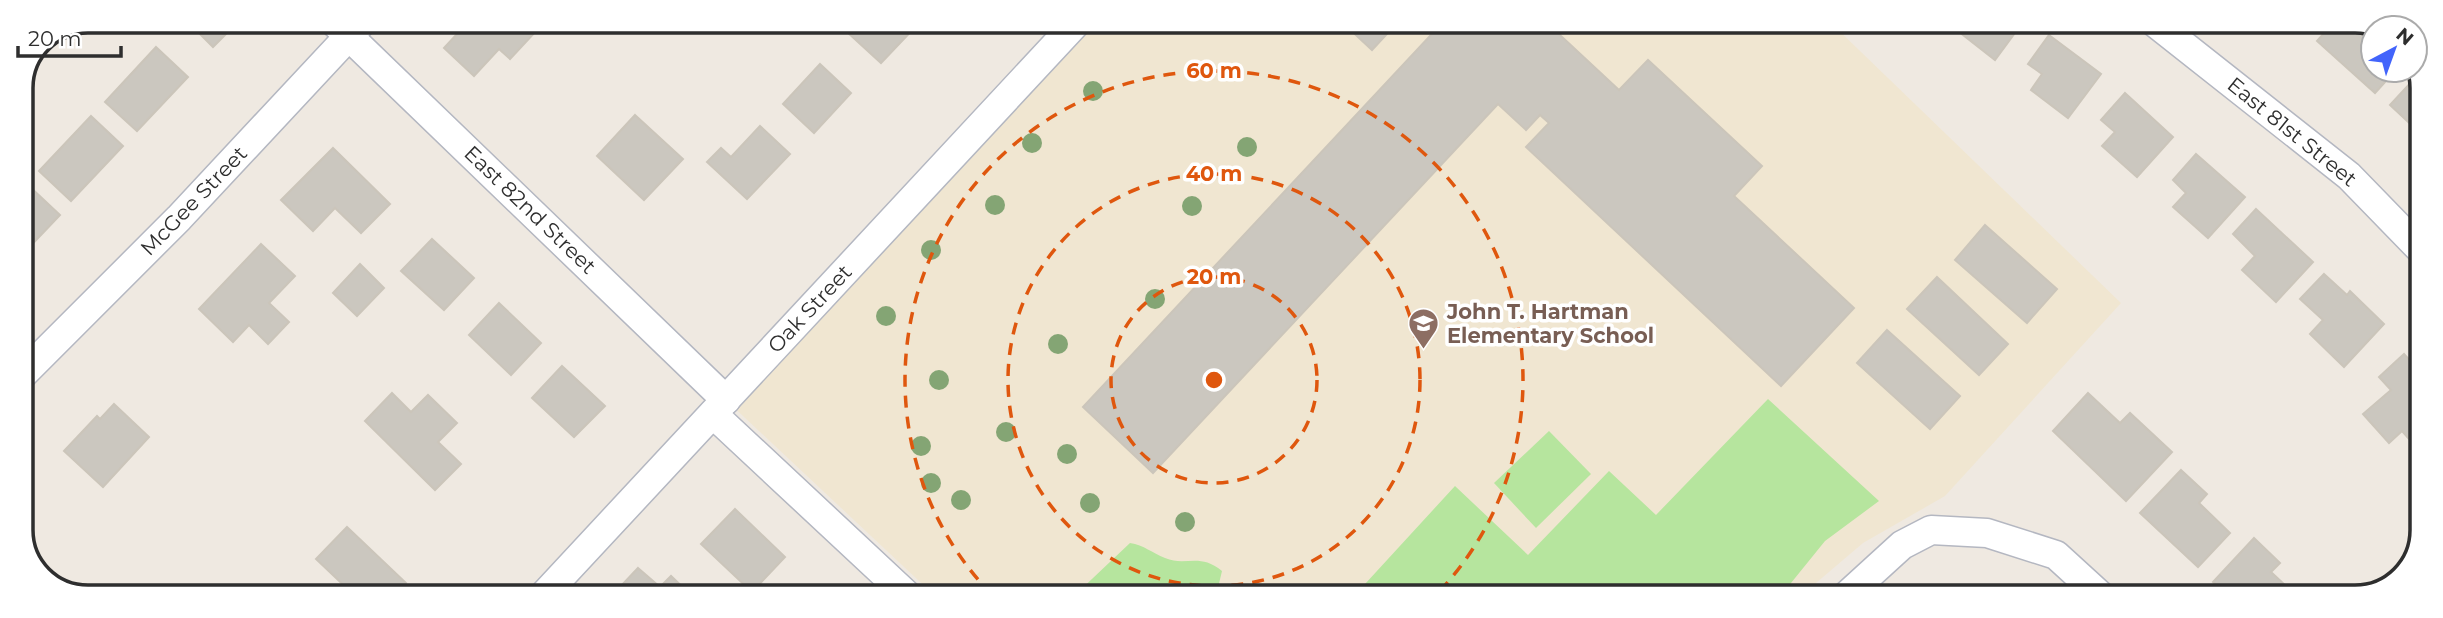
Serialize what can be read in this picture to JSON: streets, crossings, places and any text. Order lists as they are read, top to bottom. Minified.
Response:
{"streets":{"street":["East 81st Street","McGee Street","East 82nd Street","Oak Street"]},"crossings":[["East 82nd Street","Oak Street"]],"places":{"school or university":["John T. Hartman Elementary School"]},"scale_bar":"20 m","north":"top right","rings":["60 m","40 m","20 m"]}
